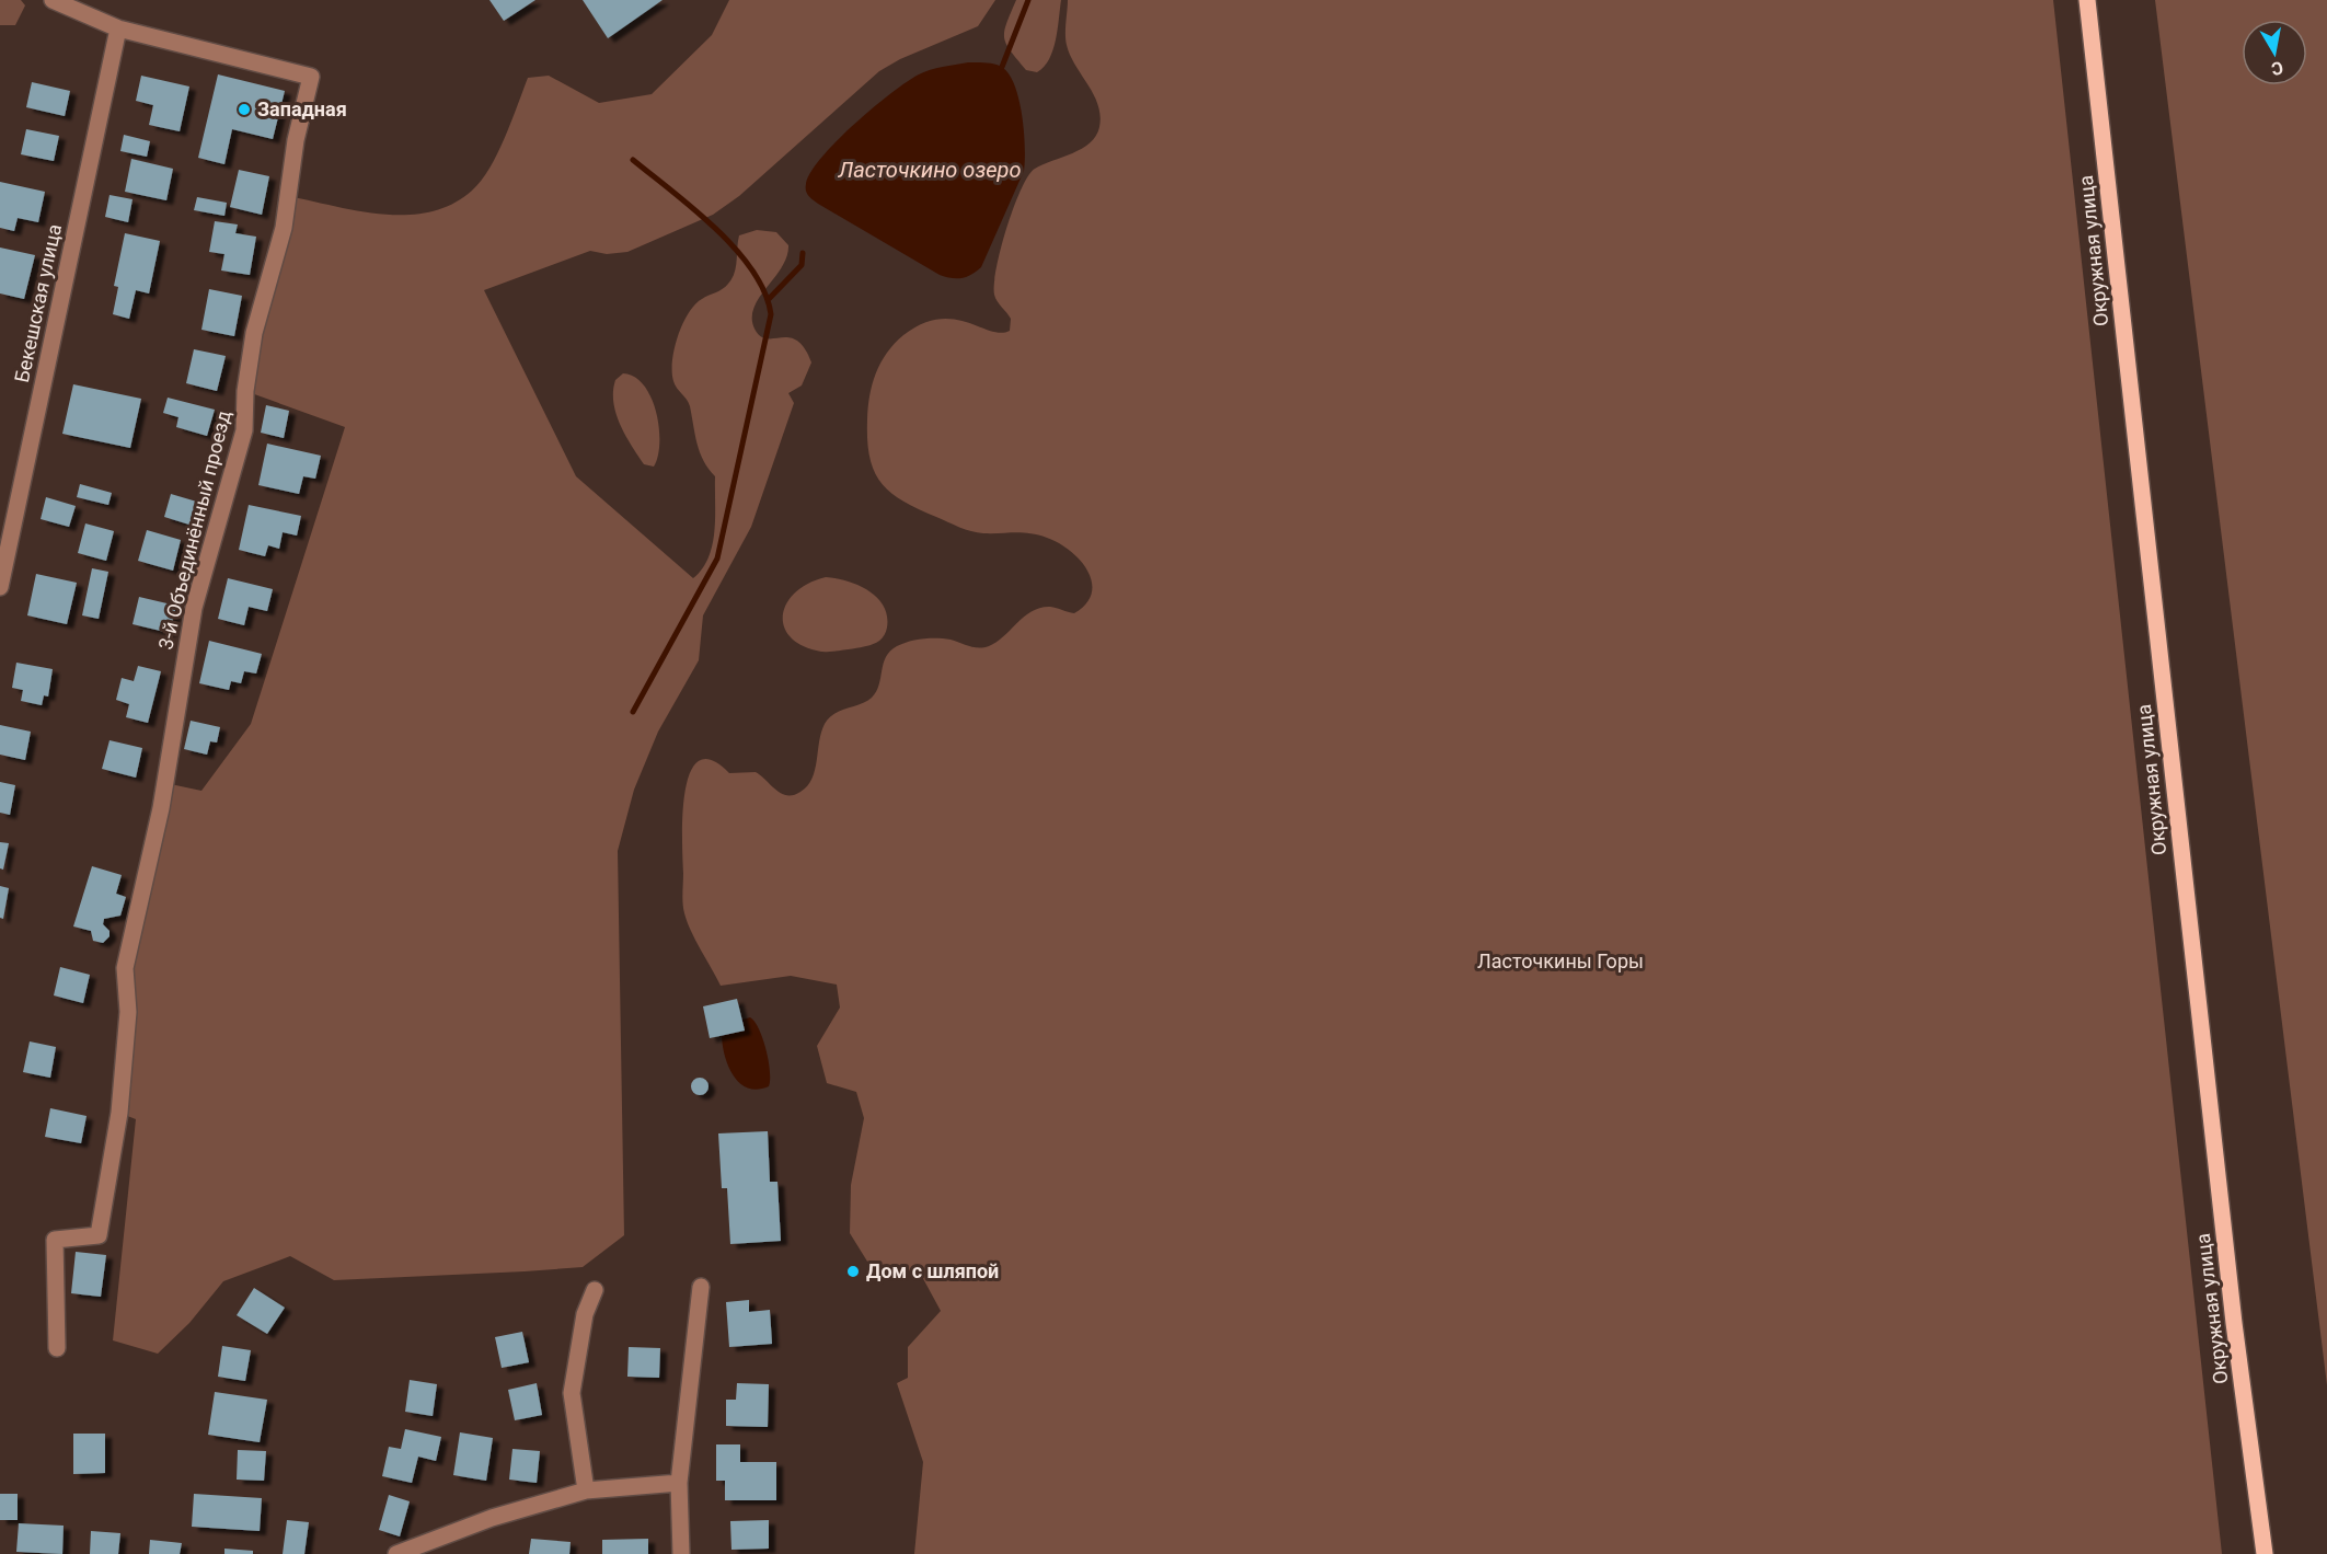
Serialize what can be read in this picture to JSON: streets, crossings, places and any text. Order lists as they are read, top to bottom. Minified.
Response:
{"streets":{"main road":["Окружная улица"],"street":["Бекешская улица","3-й Объединённый проезд"]},"crossings":[["Бекешская улица","3-й Объединённый проезд"]],"water":["Ласточкино озеро"],"parks":["Ласточкины Горы"],"places":["Западная","Дом с шляпой"],"north":"bottom"}
